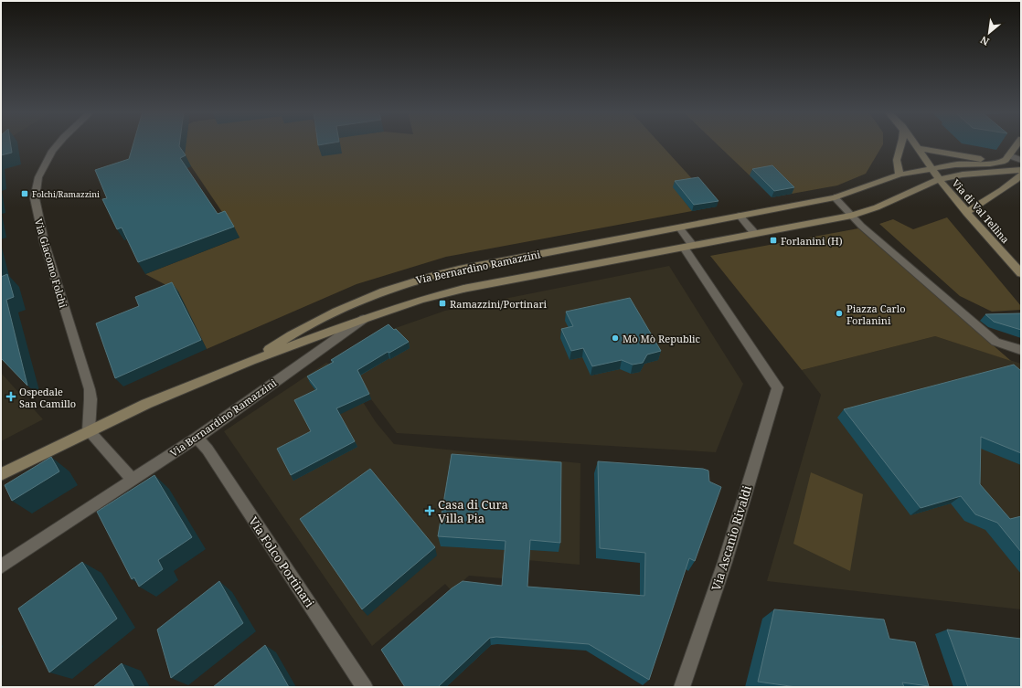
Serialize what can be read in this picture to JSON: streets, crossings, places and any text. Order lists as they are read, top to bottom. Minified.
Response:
{"streets":{"street":["Via di Val Tellina","Via Giacomo Folchi","Via Bernardino Ramazzini","Via Ascanio Rivaldi","Via Folco Portinari"]},"crossings":[["Via di Val Tellina","Via Bernardino Ramazzini"],["Via Giacomo Folchi","Via Bernardino Ramazzini"],["Via Bernardino Ramazzini","Via Ascanio Rivaldi"],["Via Bernardino Ramazzini","Via Folco Portinari"]],"places":{"transit":["Folchi/Ramazzini","Forlanini (H)","Ramazzini/Portinari"],"other":["Piazza Carlo Forlanini","Mò Mò Republic"],"health":["Ospedale San Camillo","Casa di Cura Villa Pia"]},"north":"bottom left"}
